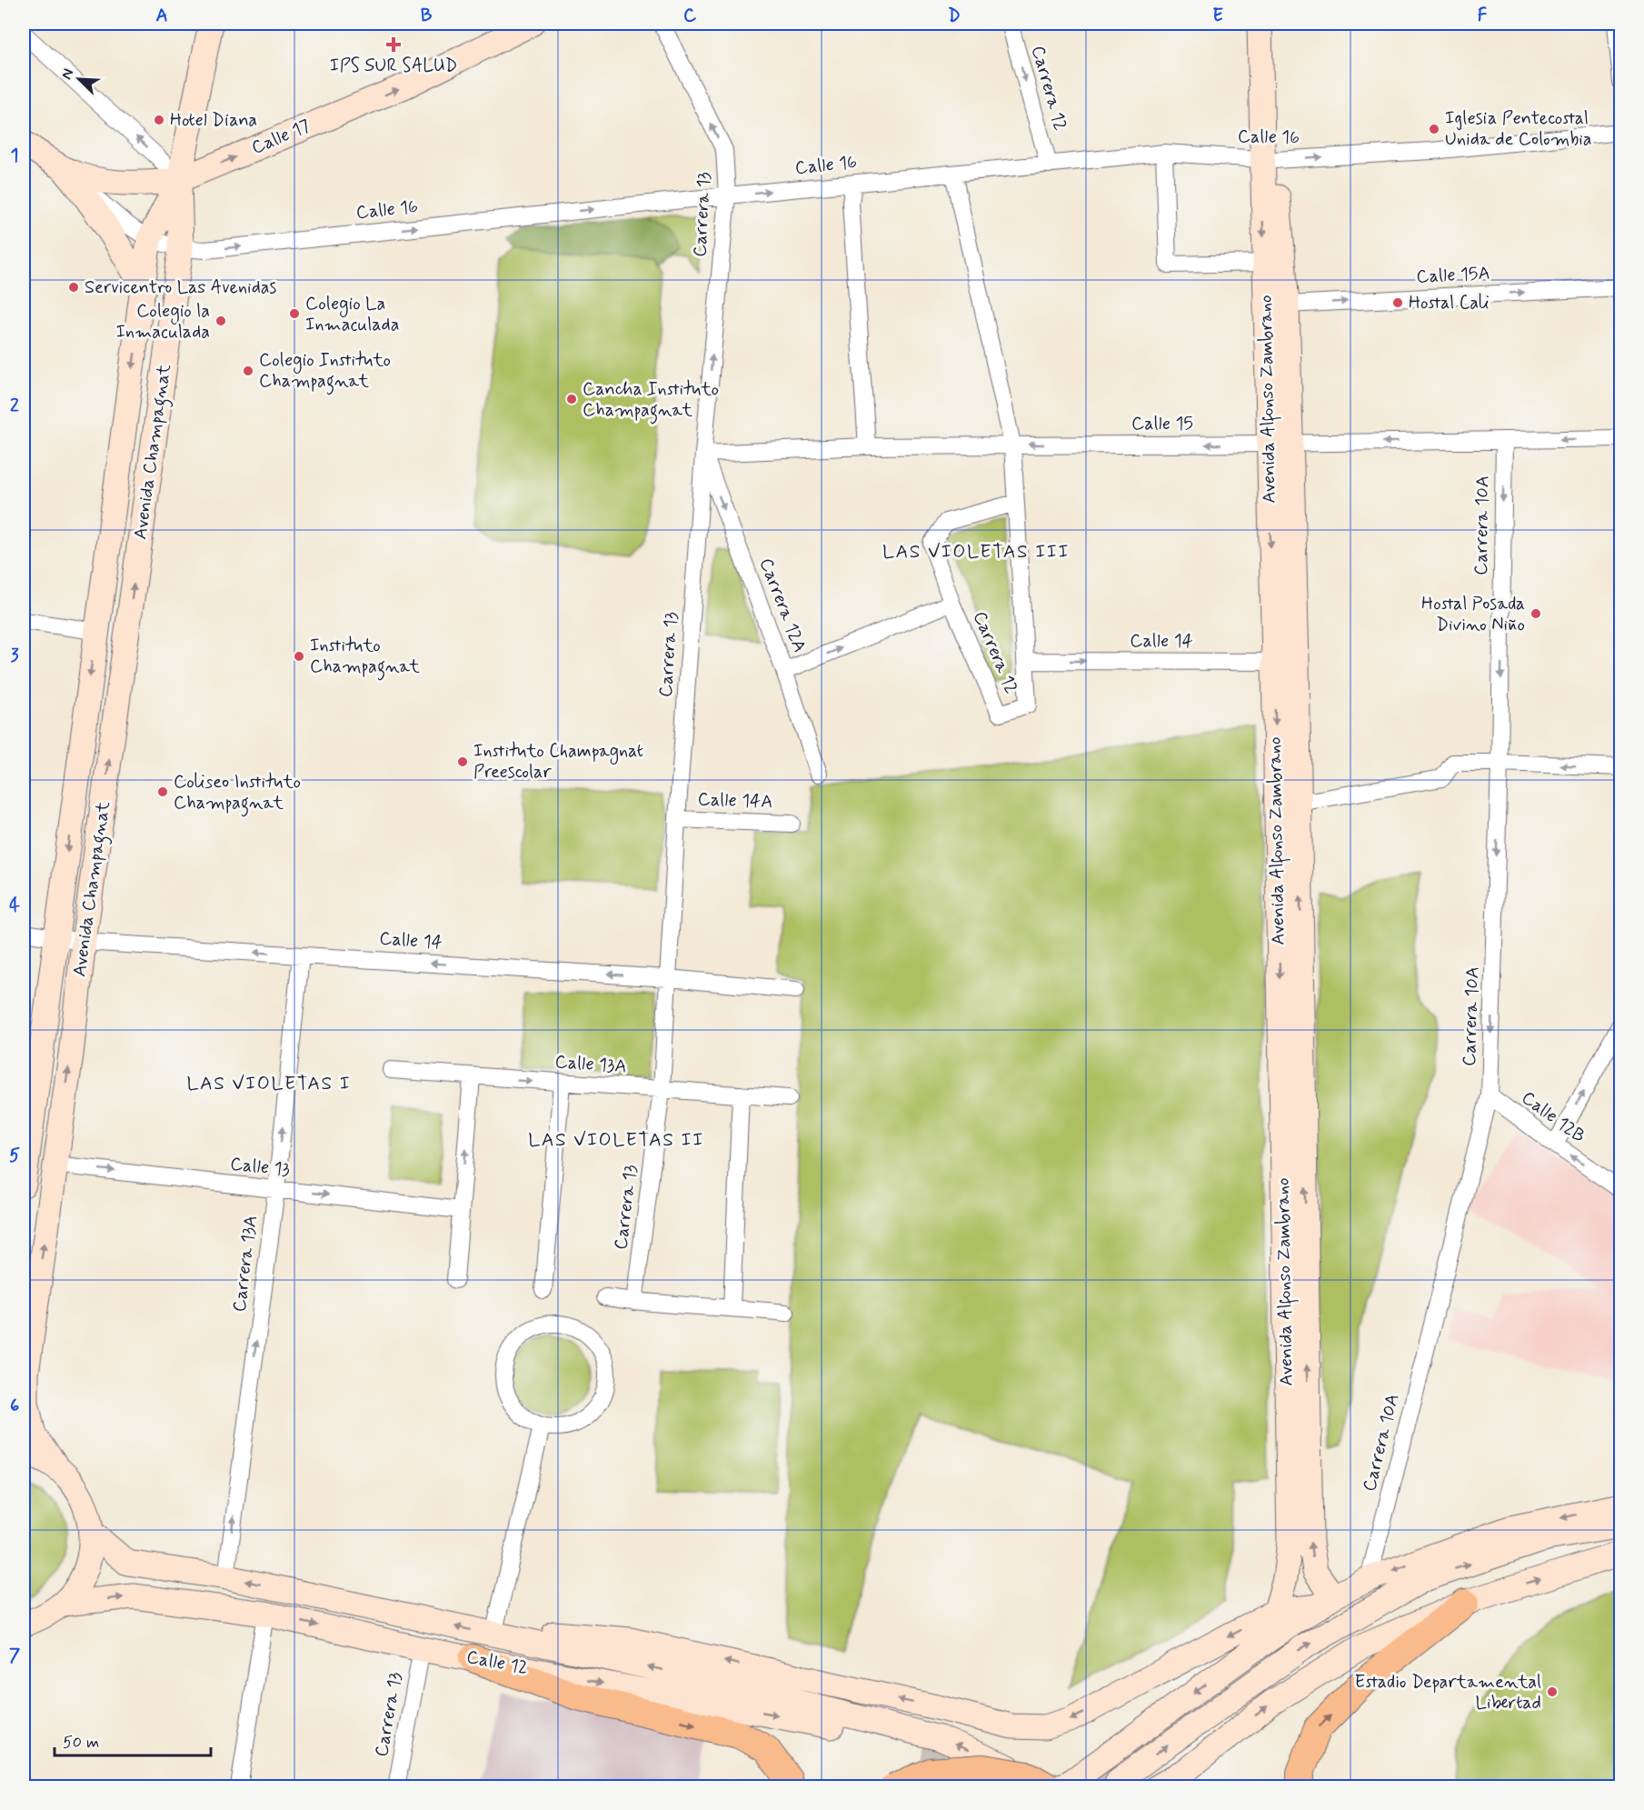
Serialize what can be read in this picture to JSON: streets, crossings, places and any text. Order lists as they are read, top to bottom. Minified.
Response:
{"streets":{"street":["Carrera 12","Calle 17","Calle 16","Carrera 13","Calle 15A","Avenida Alfonso Zambrano","Calle 15","Avenida Champagnat","Carrera 10A","Carrera 12A","Calle 14","Calle 14A","Calle 13A","Calle 12B","Calle 13","Carrera 13A","Calle 12"]},"crossings":[["Carrera 12","Calle 16"],["Carrera 12","Calle 15"],["Carrera 12","Calle 14"],["Calle 17","Calle 16"],["Calle 17","Avenida Champagnat"],["Calle 16","Carrera 13"],["Calle 16","Avenida Alfonso Zambrano"],["Calle 16","Avenida Champagnat"],["Carrera 13","Calle 15"],["Carrera 13","Carrera 12A"],["Carrera 13","Calle 14"],["Carrera 13","Calle 14A"],["Carrera 13","Calle 13A"],["Carrera 13","Calle 12"],["Calle 15A","Avenida Alfonso Zambrano"],["Avenida Alfonso Zambrano","Calle 15"],["Avenida Alfonso Zambrano","Calle 14"],["Calle 15","Carrera 10A"],["Calle 15","Carrera 12A"],["Avenida Champagnat","Calle 14"],["Avenida Champagnat","Calle 13"],["Carrera 10A","Calle 12B"],["Calle 14","Carrera 13A"],["Calle 13","Carrera 13A"],["Carrera 13A","Calle 12"]],"one_way":["Calle 17","Calle 16","Calle 15A","Calle 15","Carrera 10A","Carrera 12A","Calle 12B","Calle 13","Carrera 13A"],"districts":["LAS VIOLETAS III","LAS VIOLETAS I","LAS VIOLETAS II"],"places":{"health":["IPS SUR SALUD"],"other":["Hotel Diana","Iglesia Pentecostal Unida de Colombia","Servicentro Las Avenidas","Hostal Cali","Colegio La Inmaculada","Colegio la Inmaculada","Colegio Instituto Champagnat","Cancha Instituto Champagnat","Hostal Posada Divino Niño","Instituto Champagnat","Instituto Champagnat Preescolar","Coliseo Instituto Champagnat","Estadio Departamental Libertad"]},"scale_bar":"50 m","north":"top left","grid":{"columns":["A","B","C","D","E","F"],"rows":["1","2","3","4","5","6","7"]}}
